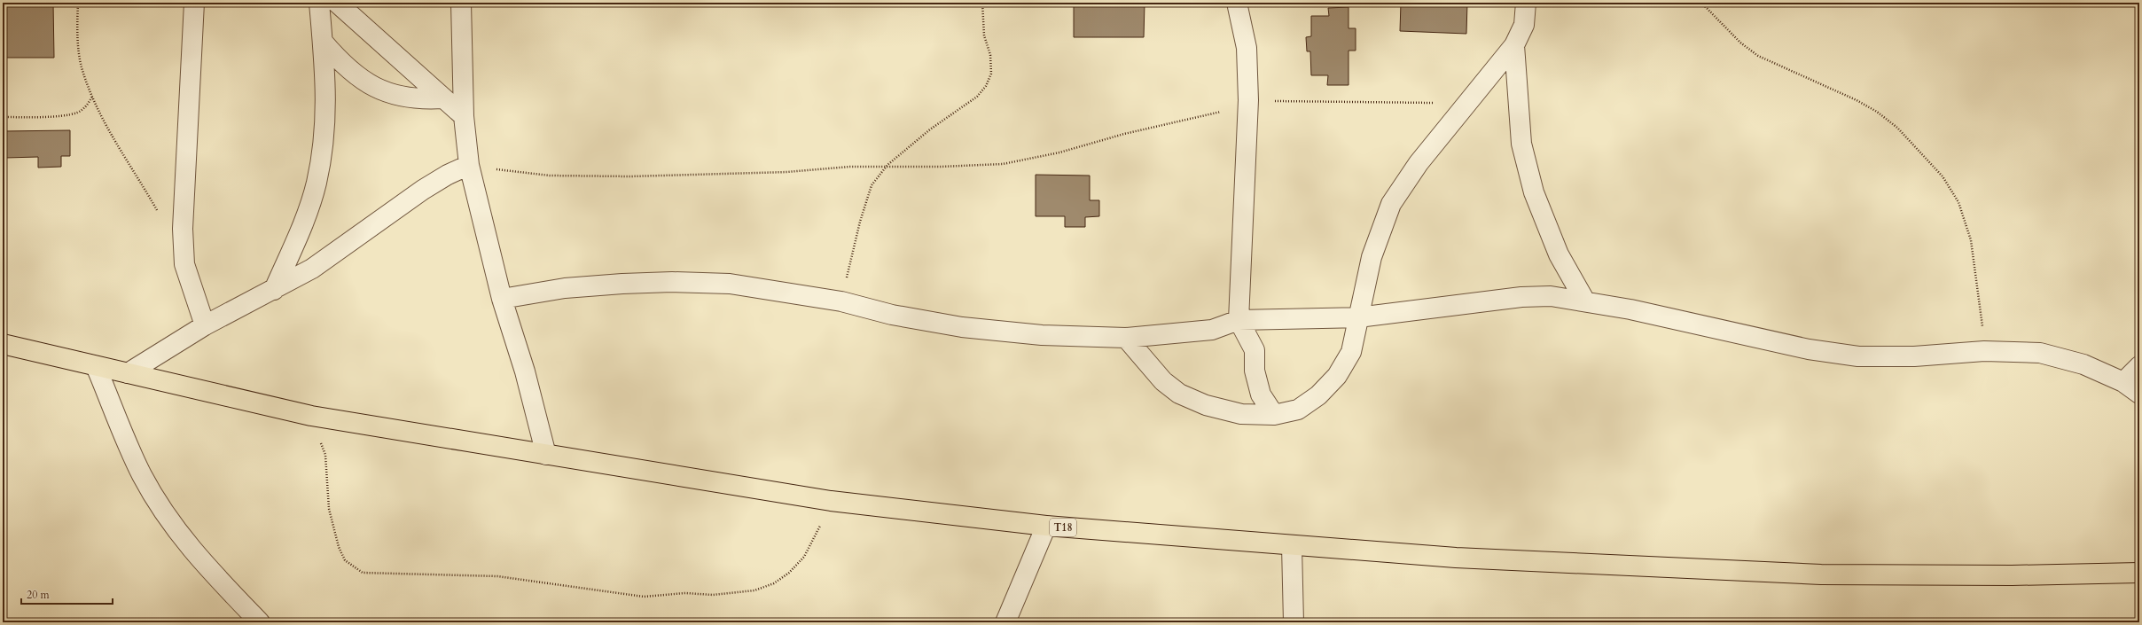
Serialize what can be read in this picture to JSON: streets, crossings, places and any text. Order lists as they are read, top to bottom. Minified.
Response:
{"streets":{"highway":["T18"]},"scale_bar":"20 m"}
